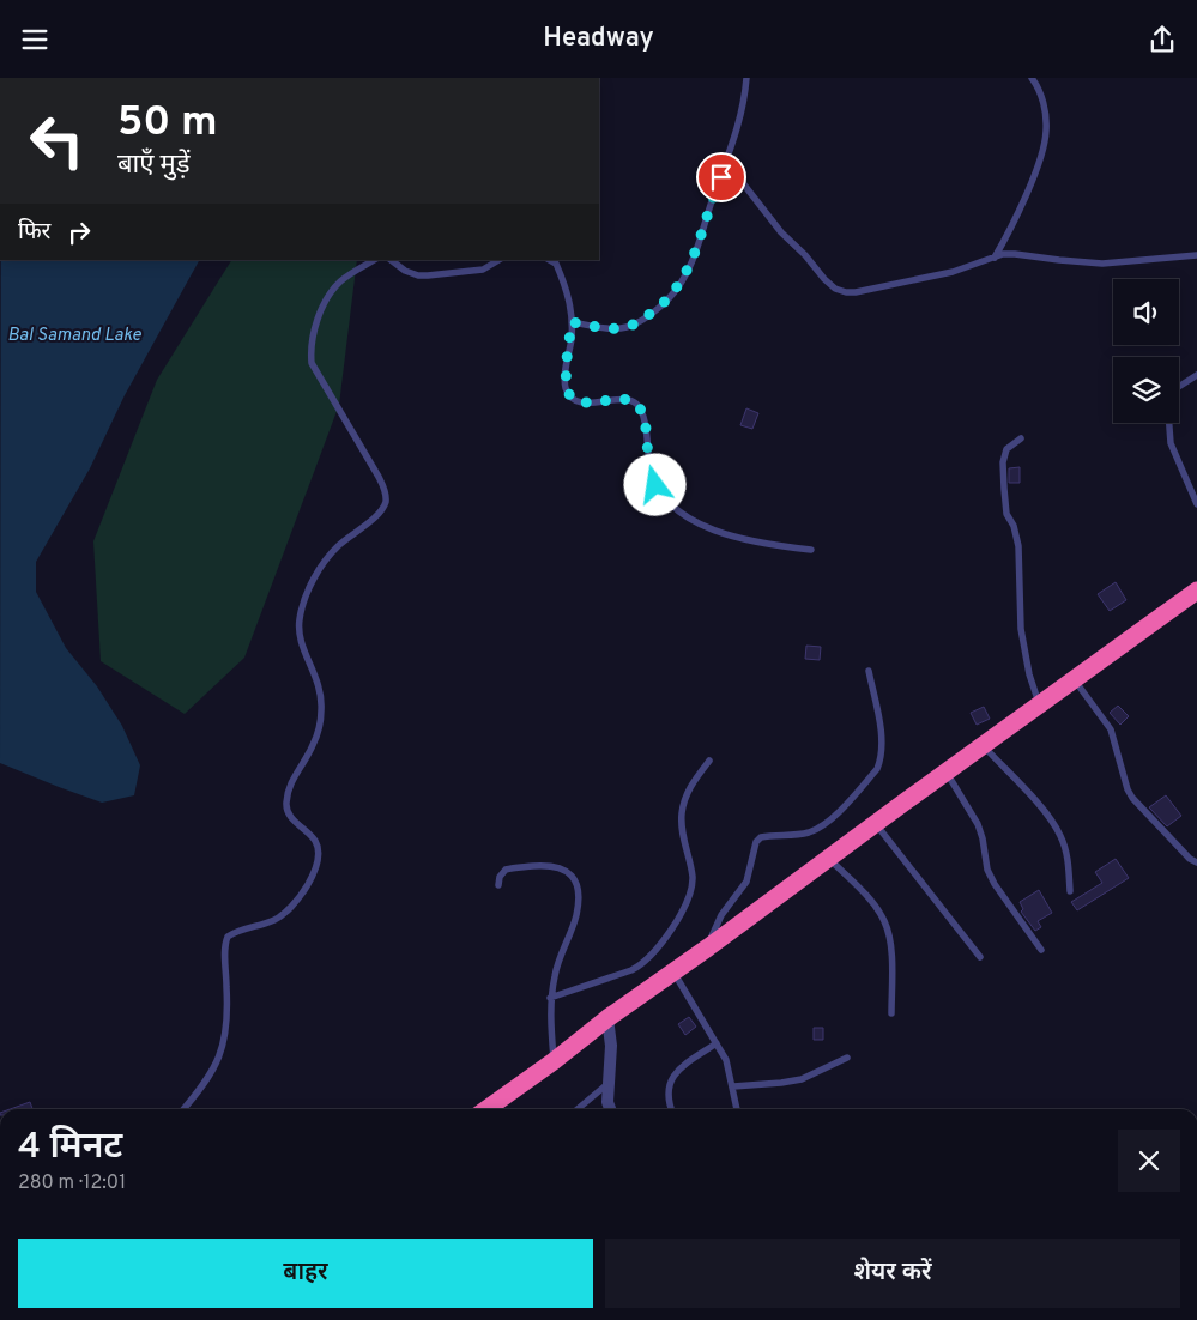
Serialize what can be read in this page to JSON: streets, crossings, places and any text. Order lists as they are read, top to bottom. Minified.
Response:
{"water":["Bal Samand Lake"],"page":{"header":"Headway","turn":["50 m","बाएँ मुड़ें"],"then":"फिर","heading":["4 मिनट","280 m · 12:01"],"buttons":["बाहर","शेयर करें"]}}
